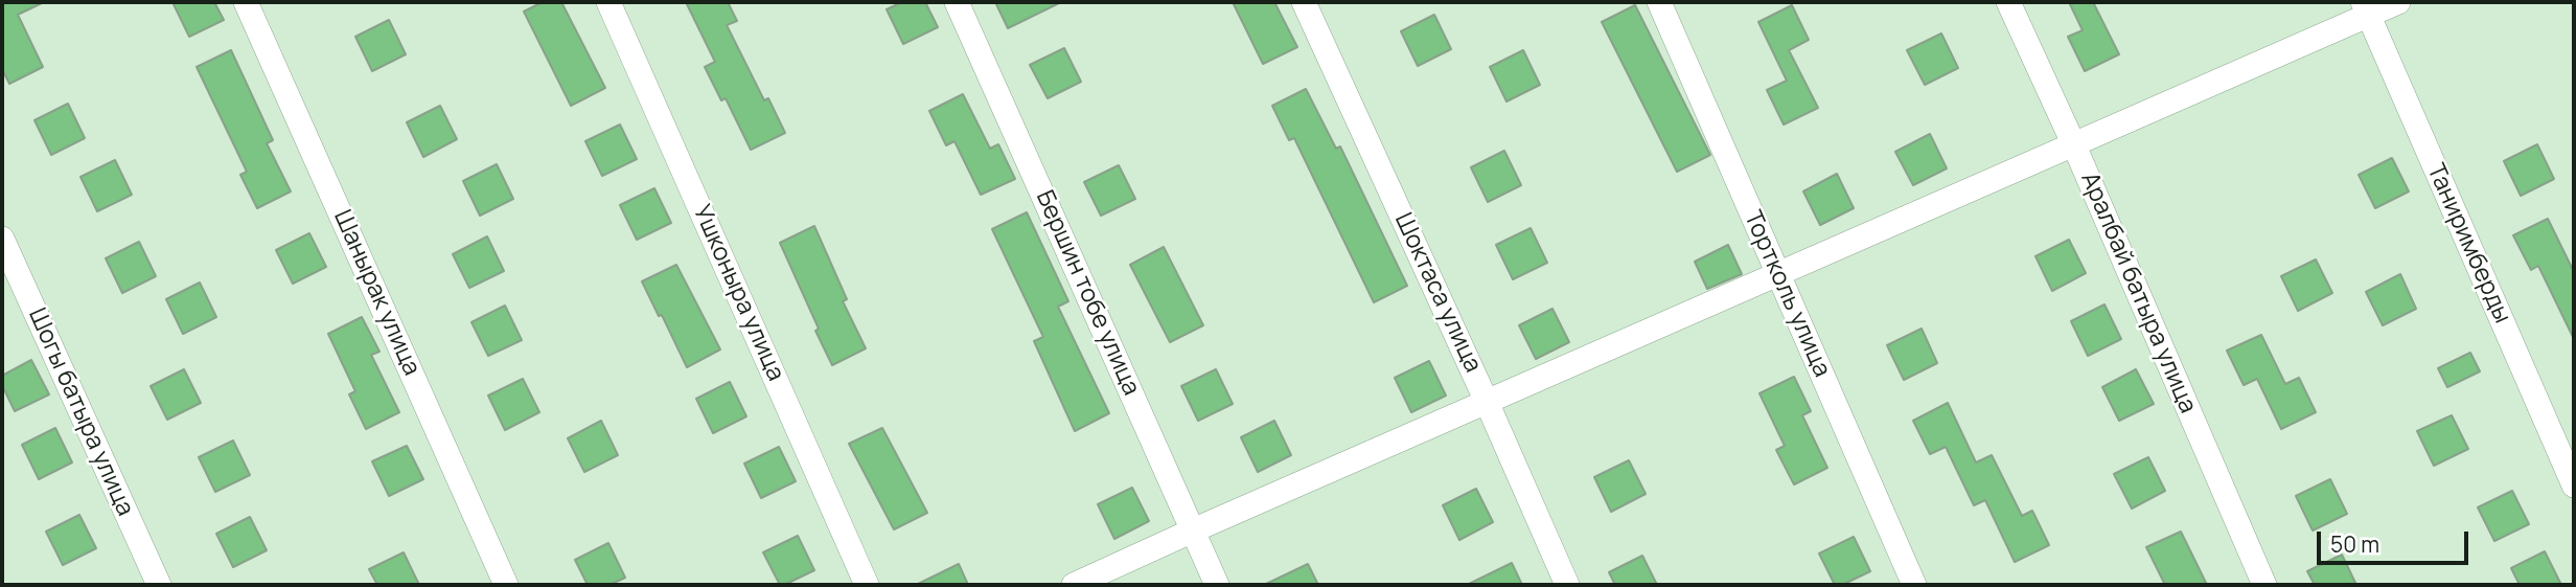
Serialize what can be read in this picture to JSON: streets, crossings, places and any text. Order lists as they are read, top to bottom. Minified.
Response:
{"streets":{"street":["Таниримберды","Шанырак улица","Ушконыра улица","Бершин тобе улица","Шоктаса улица","Аралбай батыра улица","Тортколь улица","Шогы батыра улица"]},"scale_bar":"50 m"}
